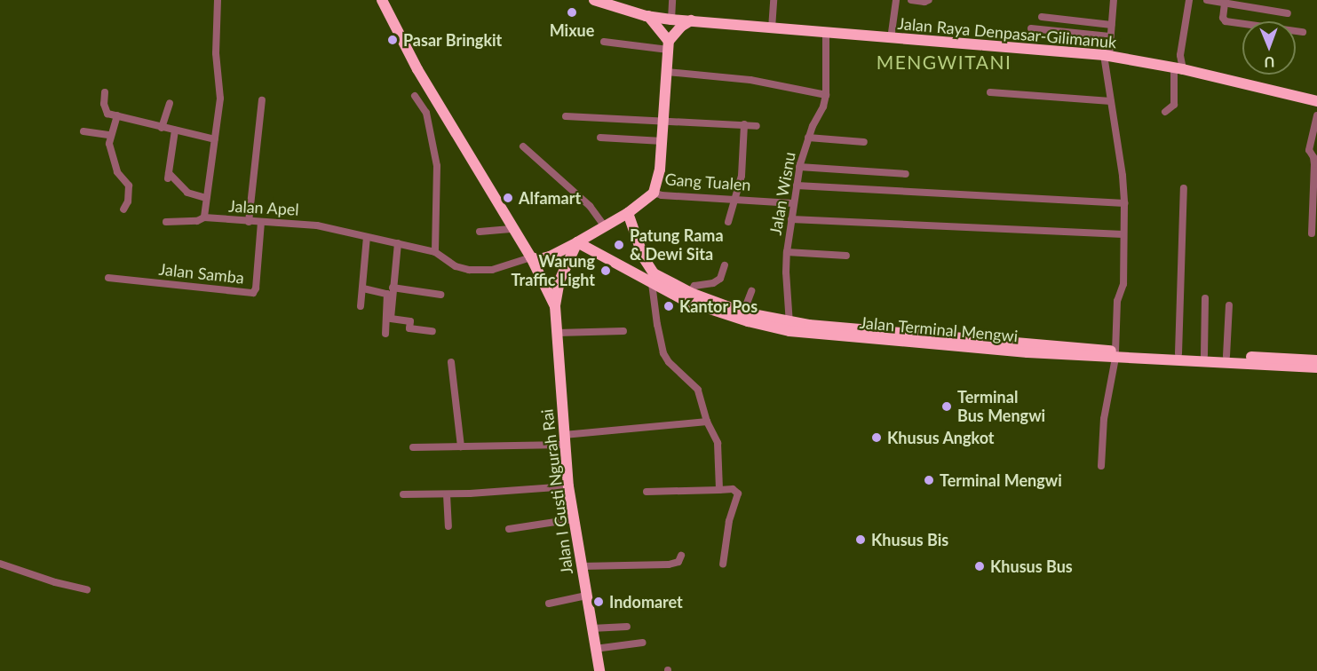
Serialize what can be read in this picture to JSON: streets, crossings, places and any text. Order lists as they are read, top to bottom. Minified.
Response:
{"streets":{"highway":["Jalan Raya Denpasar-Gilimanuk","Jalan Terminal Mengwi","Jalan I Gusti Ngurah Rai"],"street":["Gang Tualen","Jalan Wisnu","Jalan Apel","Jalan Samba"]},"crossings":[["Jalan Raya Denpasar-Gilimanuk","Jalan Wisnu"],["Gang Tualen","Jalan Wisnu"],["Jalan Wisnu","Jalan Terminal Mengwi"],["Jalan Apel","Jalan Samba"]],"districts":["MENGWITANI"],"places":["Mixue","Pasar Bringkit","Alfamart","Patung Rama & Dewi Sita","Warung Traffic Light","Kantor Pos","Terminal Bus Mengwi","Khusus Angkot","Terminal Mengwi","Khusus Bis","Khusus Bus","Indomaret"],"north":"bottom"}
